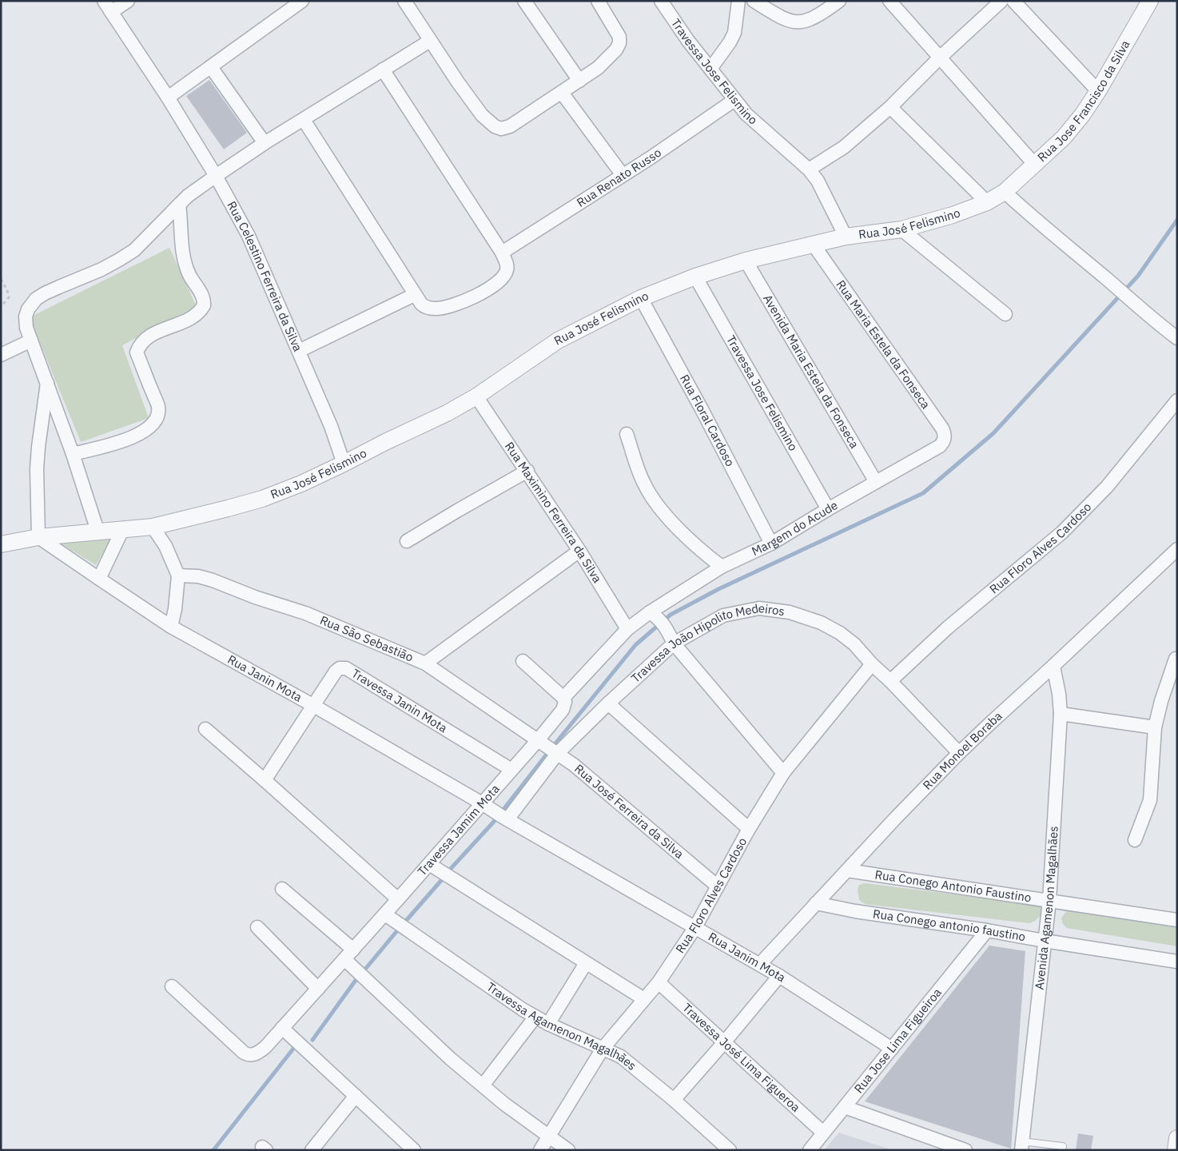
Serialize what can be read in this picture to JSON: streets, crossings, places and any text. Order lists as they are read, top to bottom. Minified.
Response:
{"streets":{"street":["Travessa Jose Felismino","Rua Jose Francisco da Silva","Rua Renato Russo","Rua José Felismino","Rua Celestino Ferreira da Silva","Rua Maria Estela da Fonseca","Avenida Maria Estela da Fonseca","Rua Floral Cardoso","Rua Maximino Ferreira da Silva","Margem do Acude","Rua Floro Alves Cardoso","Rua São Sebastião","Travessa João Hipolito Medeiros","Rua Janin Mota","Travessa Janin Mota","Rua Monoel Boraba","Rua José Ferreira da Silva","Travessa Jamim Mota","Rua Conego Antonio Faustino","Avenida Agamenon Magalhães","Rua Conego antonio faustino","Rua Janim Mota","Travessa Agamenon Magalhães","Rua Jose Lima Figueiroa","Travessa José Lima Figueroa"]},"crossings":[["Travessa Jose Felismino","Rua Renato Russo"],["Travessa Jose Felismino","Rua José Felismino"],["Travessa Jose Felismino","Margem do Acude"],["Rua Jose Francisco da Silva","Rua José Felismino"],["Rua José Felismino","Rua Celestino Ferreira da Silva"],["Rua José Felismino","Rua Maria Estela da Fonseca"],["Rua José Felismino","Avenida Maria Estela da Fonseca"],["Rua José Felismino","Rua Floral Cardoso"],["Rua José Felismino","Rua Maximino Ferreira da Silva"],["Rua José Felismino","Rua Janin Mota"],["Rua Maria Estela da Fonseca","Margem do Acude"],["Avenida Maria Estela da Fonseca","Margem do Acude"],["Rua Floral Cardoso","Margem do Acude"],["Rua Maximino Ferreira da Silva","Margem do Acude"],["Rua Floro Alves Cardoso","Travessa João Hipolito Medeiros"],["Rua Floro Alves Cardoso","Rua José Ferreira da Silva"],["Rua Floro Alves Cardoso","Rua Janim Mota"],["Rua Floro Alves Cardoso","Travessa Agamenon Magalhães"],["Rua Floro Alves Cardoso","Travessa José Lima Figueroa"],["Rua São Sebastião","Rua José Ferreira da Silva"],["Rua São Sebastião","Travessa Jamim Mota"],["Travessa João Hipolito Medeiros","Rua Janin Mota"],["Travessa João Hipolito Medeiros","Rua José Ferreira da Silva"],["Travessa João Hipolito Medeiros","Rua Janim Mota"],["Rua Janin Mota","Travessa Janin Mota"],["Rua Janin Mota","Travessa Jamim Mota"],["Rua Janin Mota","Rua Janim Mota"],["Travessa Janin Mota","Travessa Jamim Mota"],["Rua Monoel Boraba","Rua Conego Antonio Faustino"],["Rua Monoel Boraba","Avenida Agamenon Magalhães"],["Rua Monoel Boraba","Rua Conego antonio faustino"],["Rua Monoel Boraba","Rua Janim Mota"],["Rua José Ferreira da Silva","Travessa Jamim Mota"],["Travessa Jamim Mota","Travessa Agamenon Magalhães"],["Rua Conego Antonio Faustino","Avenida Agamenon Magalhães"],["Avenida Agamenon Magalhães","Rua Conego antonio faustino"],["Rua Conego antonio faustino","Rua Jose Lima Figueiroa"],["Rua Janim Mota","Rua Jose Lima Figueiroa"],["Rua Jose Lima Figueiroa","Travessa José Lima Figueroa"]]}
